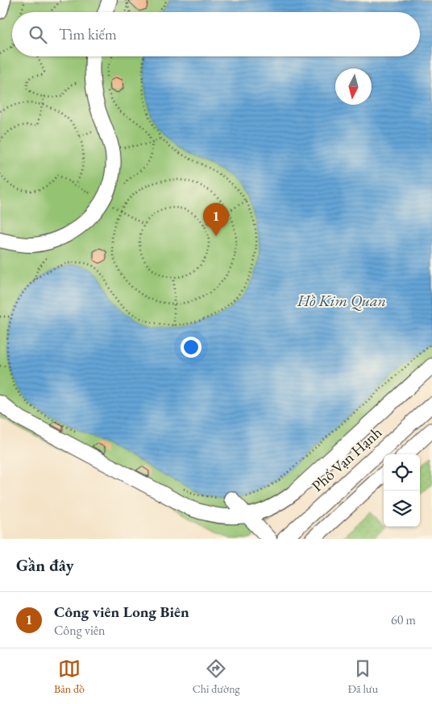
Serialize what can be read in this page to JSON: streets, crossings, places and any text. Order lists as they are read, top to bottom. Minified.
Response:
{"streets":{"street":["Phố Vạn Hạnh"]},"water":["Hồ Kim Quan"],"north":"bottom","page":{"search":"Tìm kiếm","pins":"1","heading":"Gần đây","list":[{"mark":"1","name":"Công viên Long Biên","note":"Công viên","value":"60 m"}],"nav":["Bản đồ","Chỉ đường","Đã lưu"]}}
